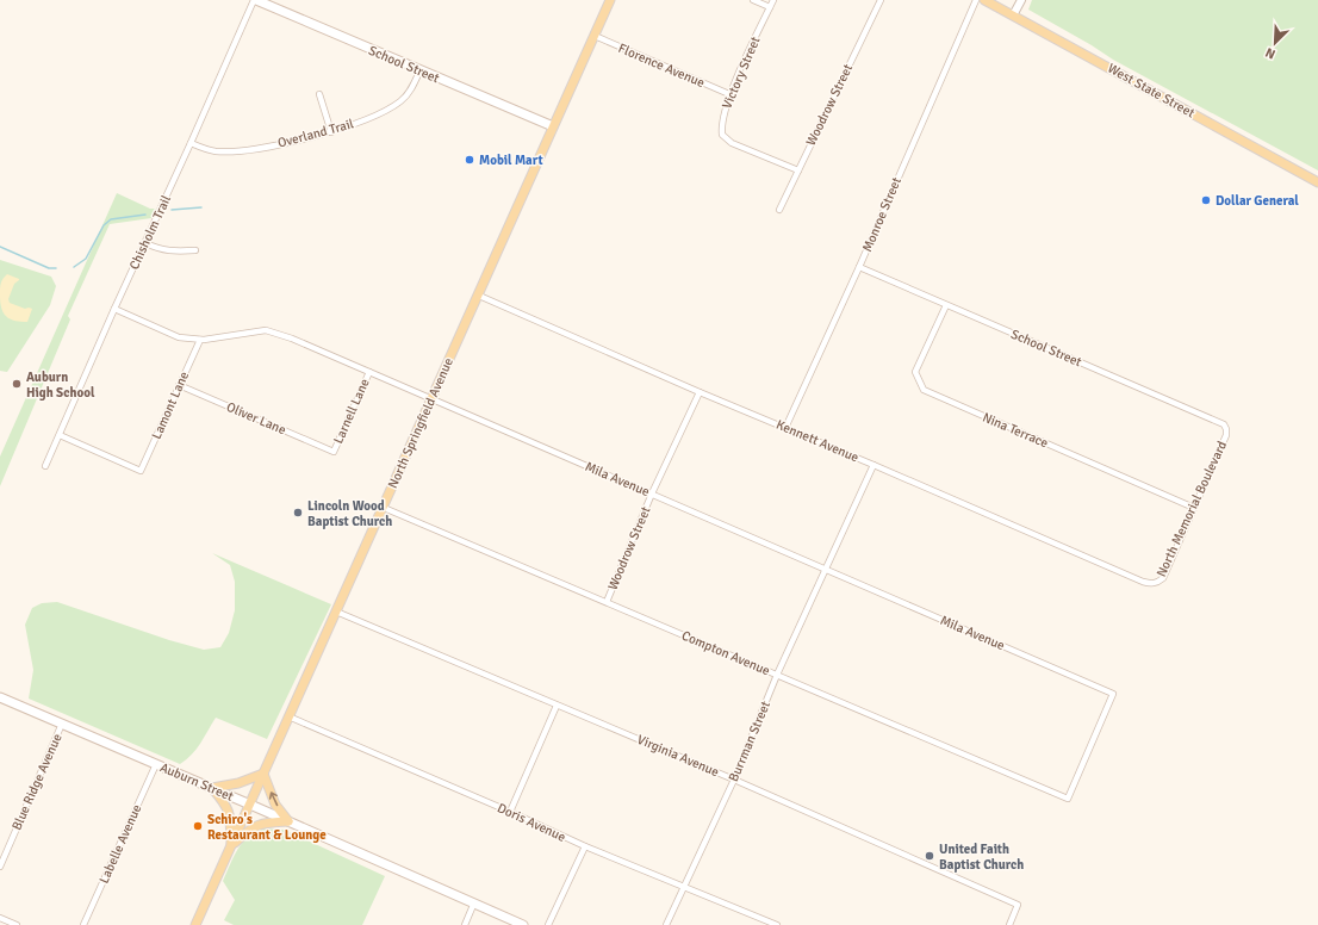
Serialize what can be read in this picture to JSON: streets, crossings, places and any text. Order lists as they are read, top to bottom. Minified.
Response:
{"streets":{"main road":["School Street","West State Street","North Springfield Avenue","Auburn Street"],"street":["Florence Avenue","Victory Street","Woodrow Street","Overland Trail","Monroe Street","Chisholm Trail","Lamont Lane","Larnell Lane","Oliver Lane","Nina Terrace","Kennett Avenue","Mila Avenue","North Memorial Boulevard","Compton Avenue","Burrman Street","Virginia Avenue","Blue Ridge Avenue","Doris Avenue","Labelle Avenue"]},"crossings":[["School Street","Overland Trail"],["School Street","Monroe Street"],["School Street","Chisholm Trail"],["School Street","North Springfield Avenue"],["School Street","Nina Terrace"],["School Street","North Memorial Boulevard"],["Florence Avenue","Victory Street"],["Florence Avenue","North Springfield Avenue"],["Victory Street","Woodrow Street"],["Woodrow Street","Kennett Avenue"],["Woodrow Street","Mila Avenue"],["Woodrow Street","Compton Avenue"],["Overland Trail","Chisholm Trail"],["Monroe Street","Kennett Avenue"],["Chisholm Trail","Lamont Lane"],["Chisholm Trail","Mila Avenue"],["Lamont Lane","Oliver Lane"],["Lamont Lane","Mila Avenue"],["Larnell Lane","Oliver Lane"],["Larnell Lane","Mila Avenue"],["North Springfield Avenue","Kennett Avenue"],["North Springfield Avenue","Mila Avenue"],["North Springfield Avenue","Compton Avenue"],["North Springfield Avenue","Virginia Avenue"],["North Springfield Avenue","Auburn Street"],["North Springfield Avenue","Doris Avenue"],["Nina Terrace","North Memorial Boulevard"],["Kennett Avenue","North Memorial Boulevard"],["Kennett Avenue","Burrman Street"],["Mila Avenue","Compton Avenue"],["Mila Avenue","Burrman Street"],["Compton Avenue","Burrman Street"],["Burrman Street","Virginia Avenue"],["Burrman Street","Doris Avenue"],["Blue Ridge Avenue","Auburn Street"],["Auburn Street","Labelle Avenue"]],"places":["Mobil Mart","Dollar General","Auburn High School","Lincoln Wood Baptist Church","Schiro's Restaurant & Lounge","United Faith Baptist Church"],"north":"bottom left"}
